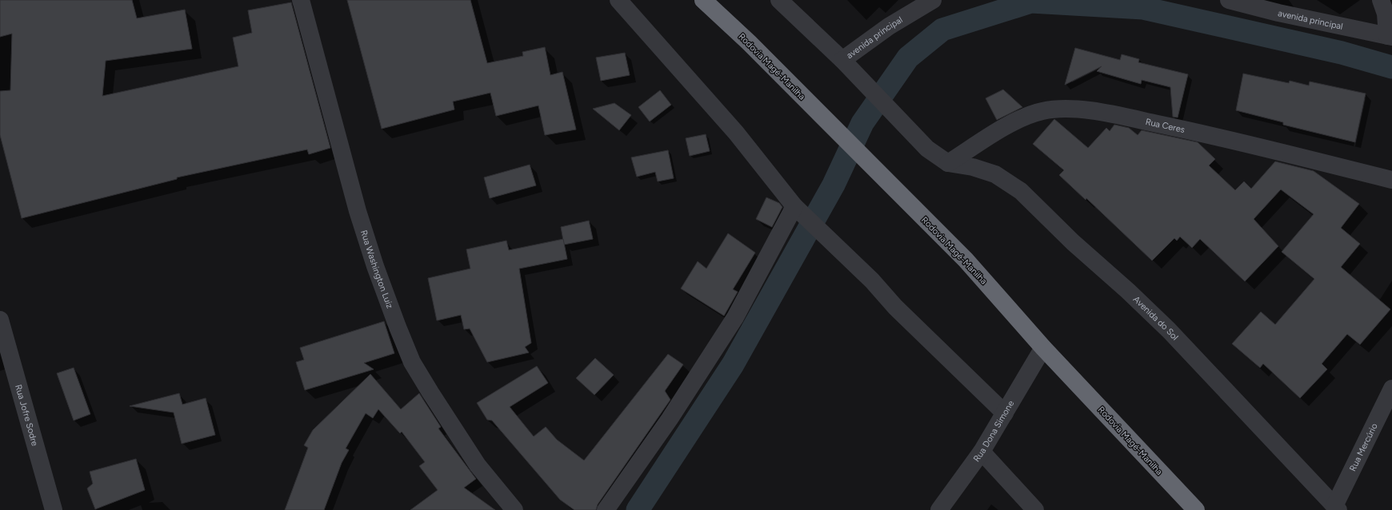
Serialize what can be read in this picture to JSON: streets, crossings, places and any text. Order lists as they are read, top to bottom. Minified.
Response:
{"streets":{"highway":["Rodovia Magé-Manilha"],"street":["avenida principal","Rua Ceres","Rua Washington Luiz","Avenida do Sol","Rua Jofre Sodre","Rua Dona Simone","Rua Mercúrio"]},"crossings":[["Rodovia Magé-Manilha","Rua Dona Simone"],["Rua Ceres","Avenida do Sol"],["Avenida do Sol","Rua Mercúrio"]]}
